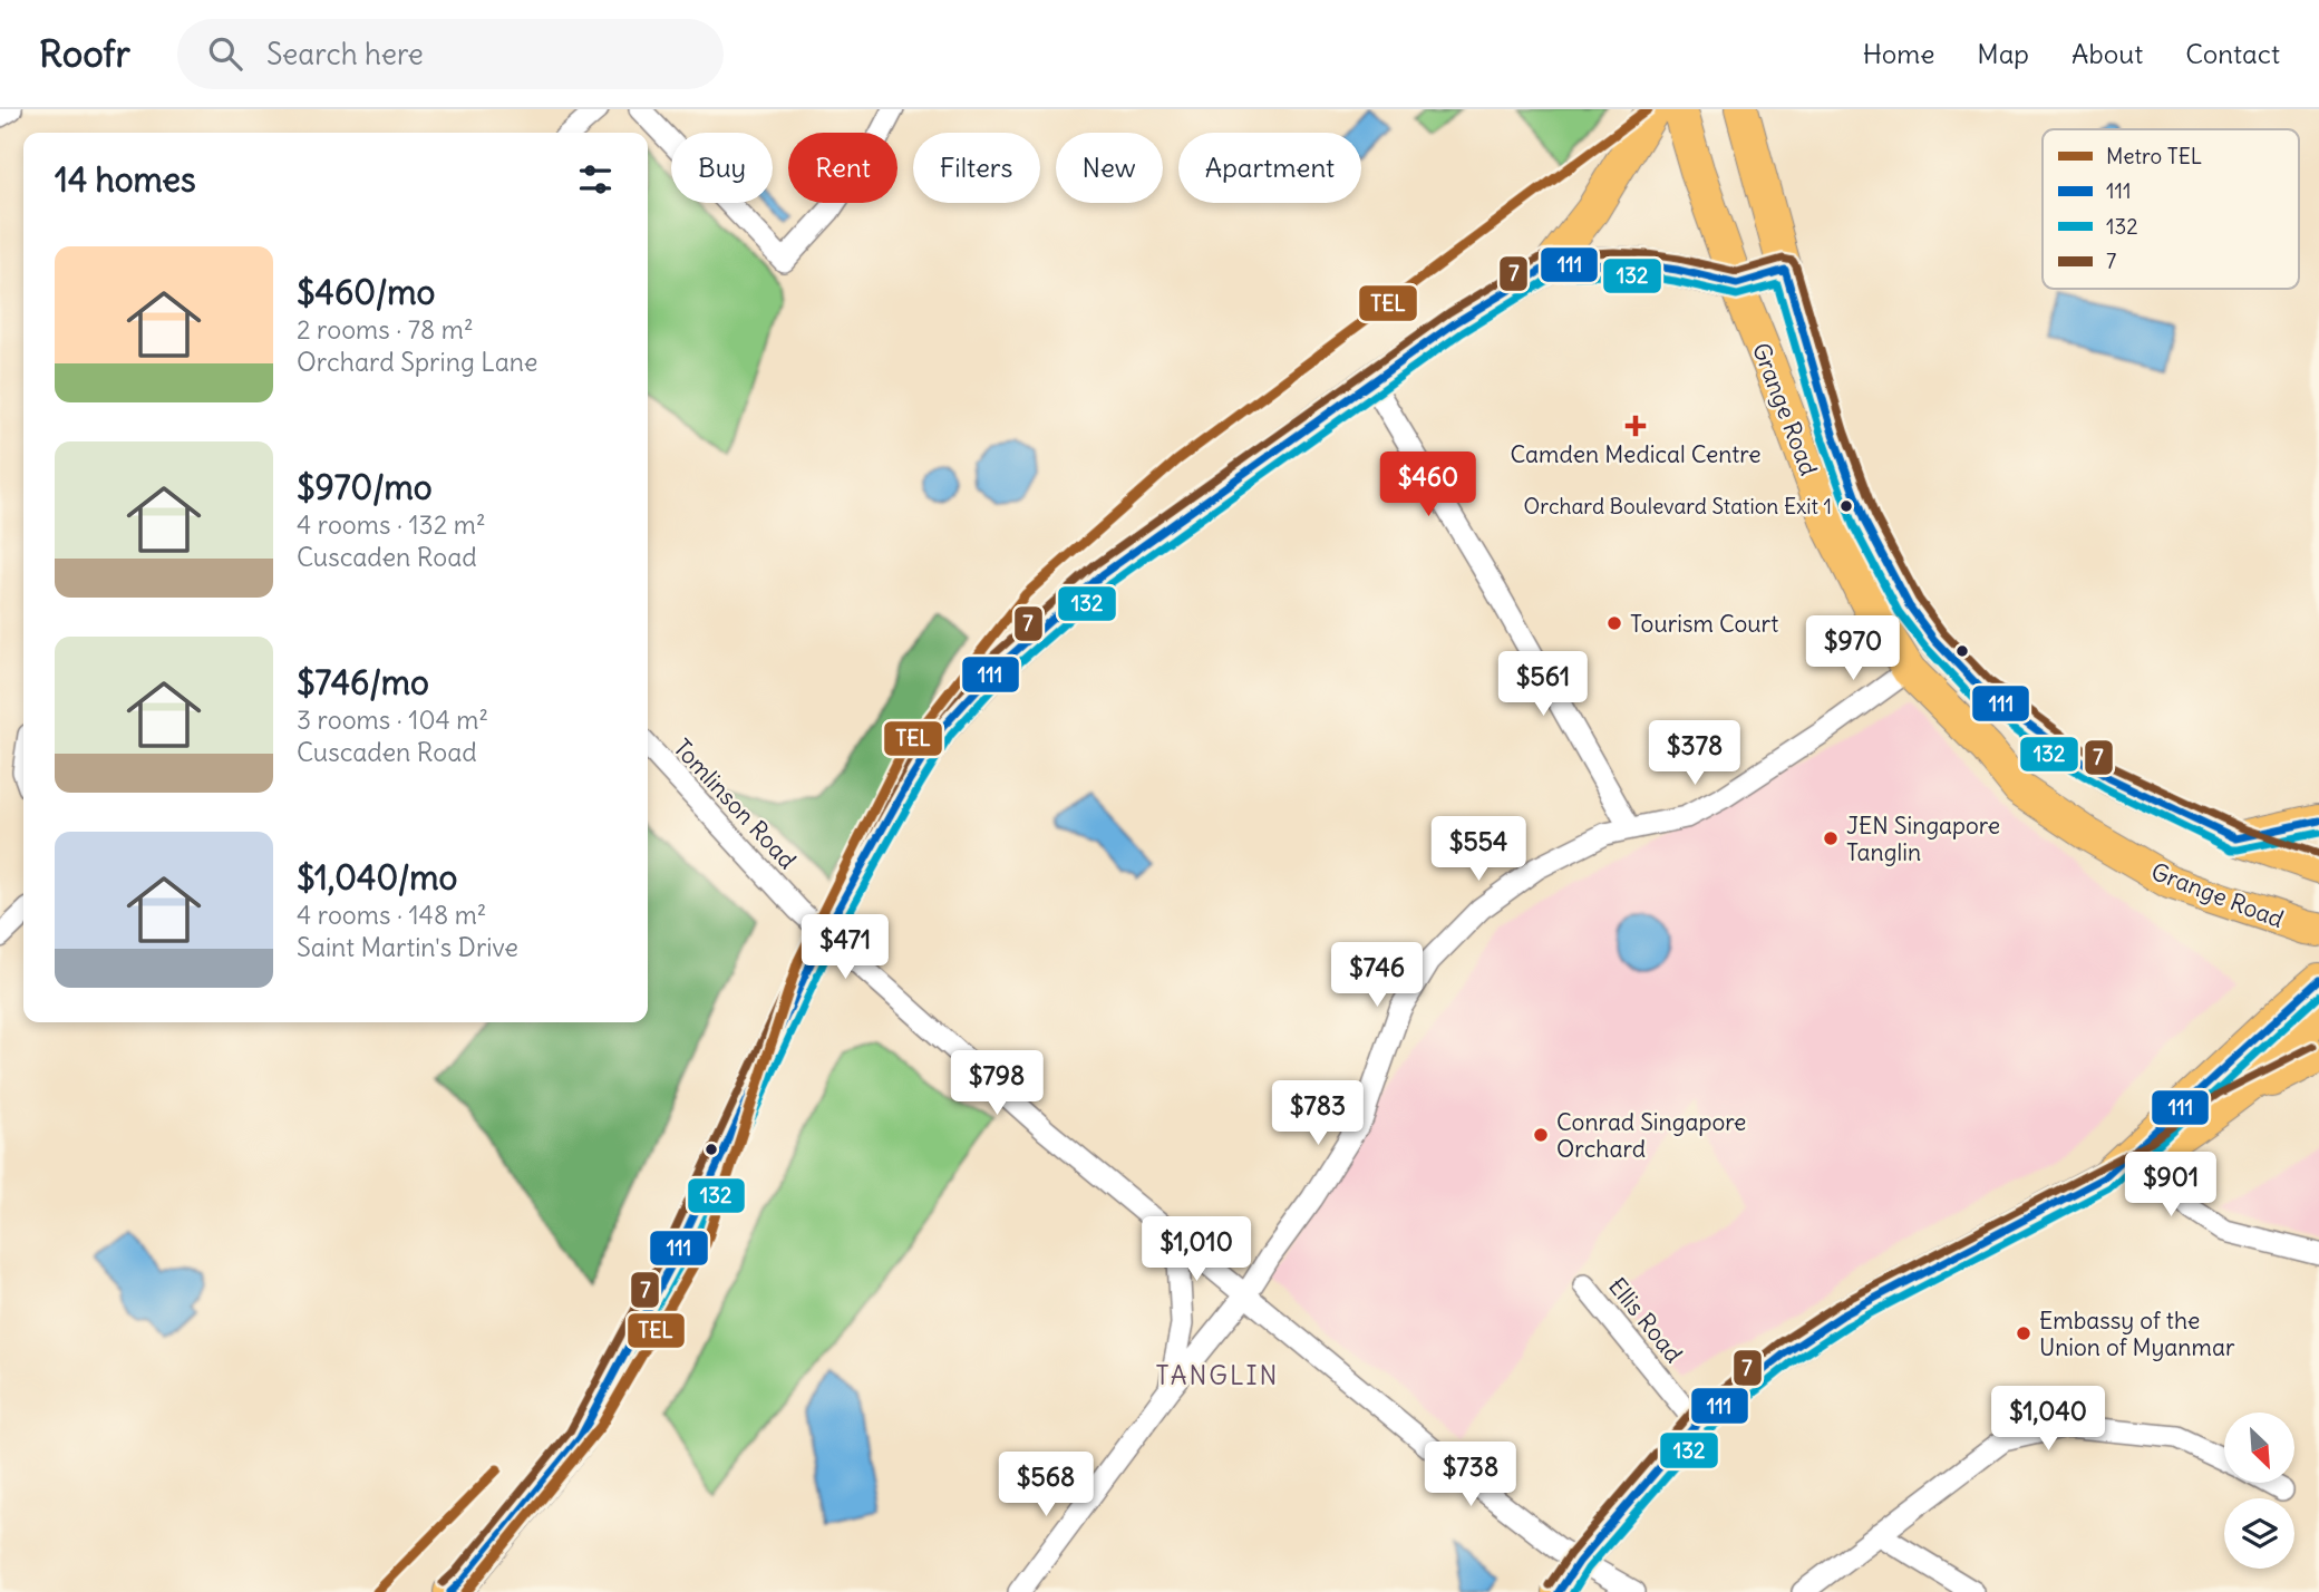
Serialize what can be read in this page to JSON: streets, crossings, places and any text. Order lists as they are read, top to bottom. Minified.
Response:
{"streets":{"main road":["Grange Road"],"street":["Tomlinson Road","Ellis Road"]},"districts":["TANGLIN"],"places":{"health":["Camden Medical Centre"],"other":["Orchard Boulevard Station Exit 1","Tourism Court","JEN Singapore Tanglin","Conrad Singapore Orchard","Embassy of the Union of Myanmar"]},"lines":["metro line TEL","transit line 7","transit line 111","transit line 132"],"legend":["Metro TEL","111","132","7"],"north":"bottom right","page":{"header":"Roofr","search":"Search here","nav":["Home","Map","About","Contact"],"chip":["Buy","Rent","Filters","New","Apartment"],"heading":"14 homes","list":[{"name":"$460/mo","note":"2 rooms · 78 m² · Orchard Spring Lane"},{"name":"$970/mo","note":"4 rooms · 132 m² · Cuscaden Road"},{"name":"$746/mo","note":"3 rooms · 104 m² · Cuscaden Road"},{"name":"$1,040/mo","note":"4 rooms · 148 m² · Saint Martin's Drive"}],"price":["$460","$970","$561","$378","$554","$471","$746","$798","$783","$901","$1,010","$1,040","$738","$568"]}}
